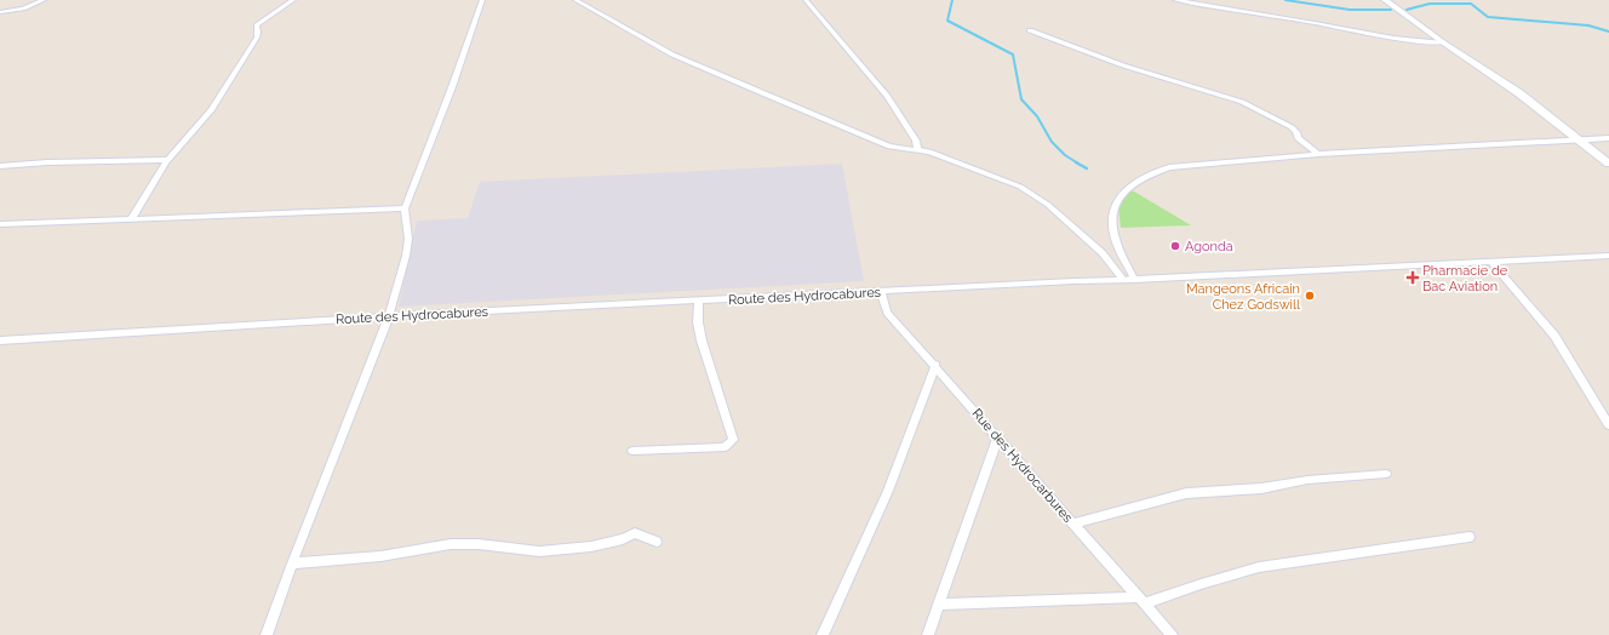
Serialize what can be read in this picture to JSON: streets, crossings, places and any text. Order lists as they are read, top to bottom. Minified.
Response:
{"streets":{"street":["Route des Hydrocabures","Rue des Hydrocarbures"]},"crossings":[["Route des Hydrocabures","Rue des Hydrocarbures"]],"places":{"other":["Agonda","Mangeons Africain Chez Godswill"],"health":["Pharmacie de Bac Aviation"]}}
